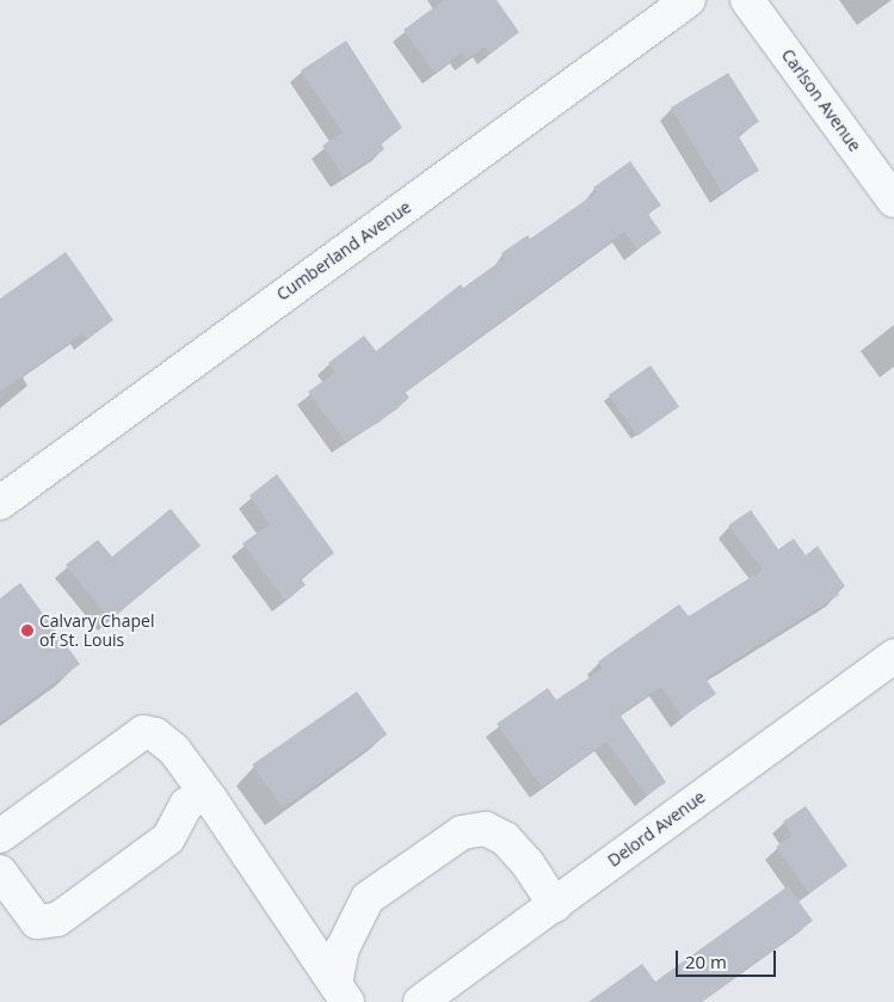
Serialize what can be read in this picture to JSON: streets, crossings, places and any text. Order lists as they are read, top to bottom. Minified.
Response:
{"streets":{"street":["Carlson Avenue","Cumberland Avenue","Delord Avenue"]},"places":["Calvary Chapel of St. Louis"],"scale_bar":"20 m"}
